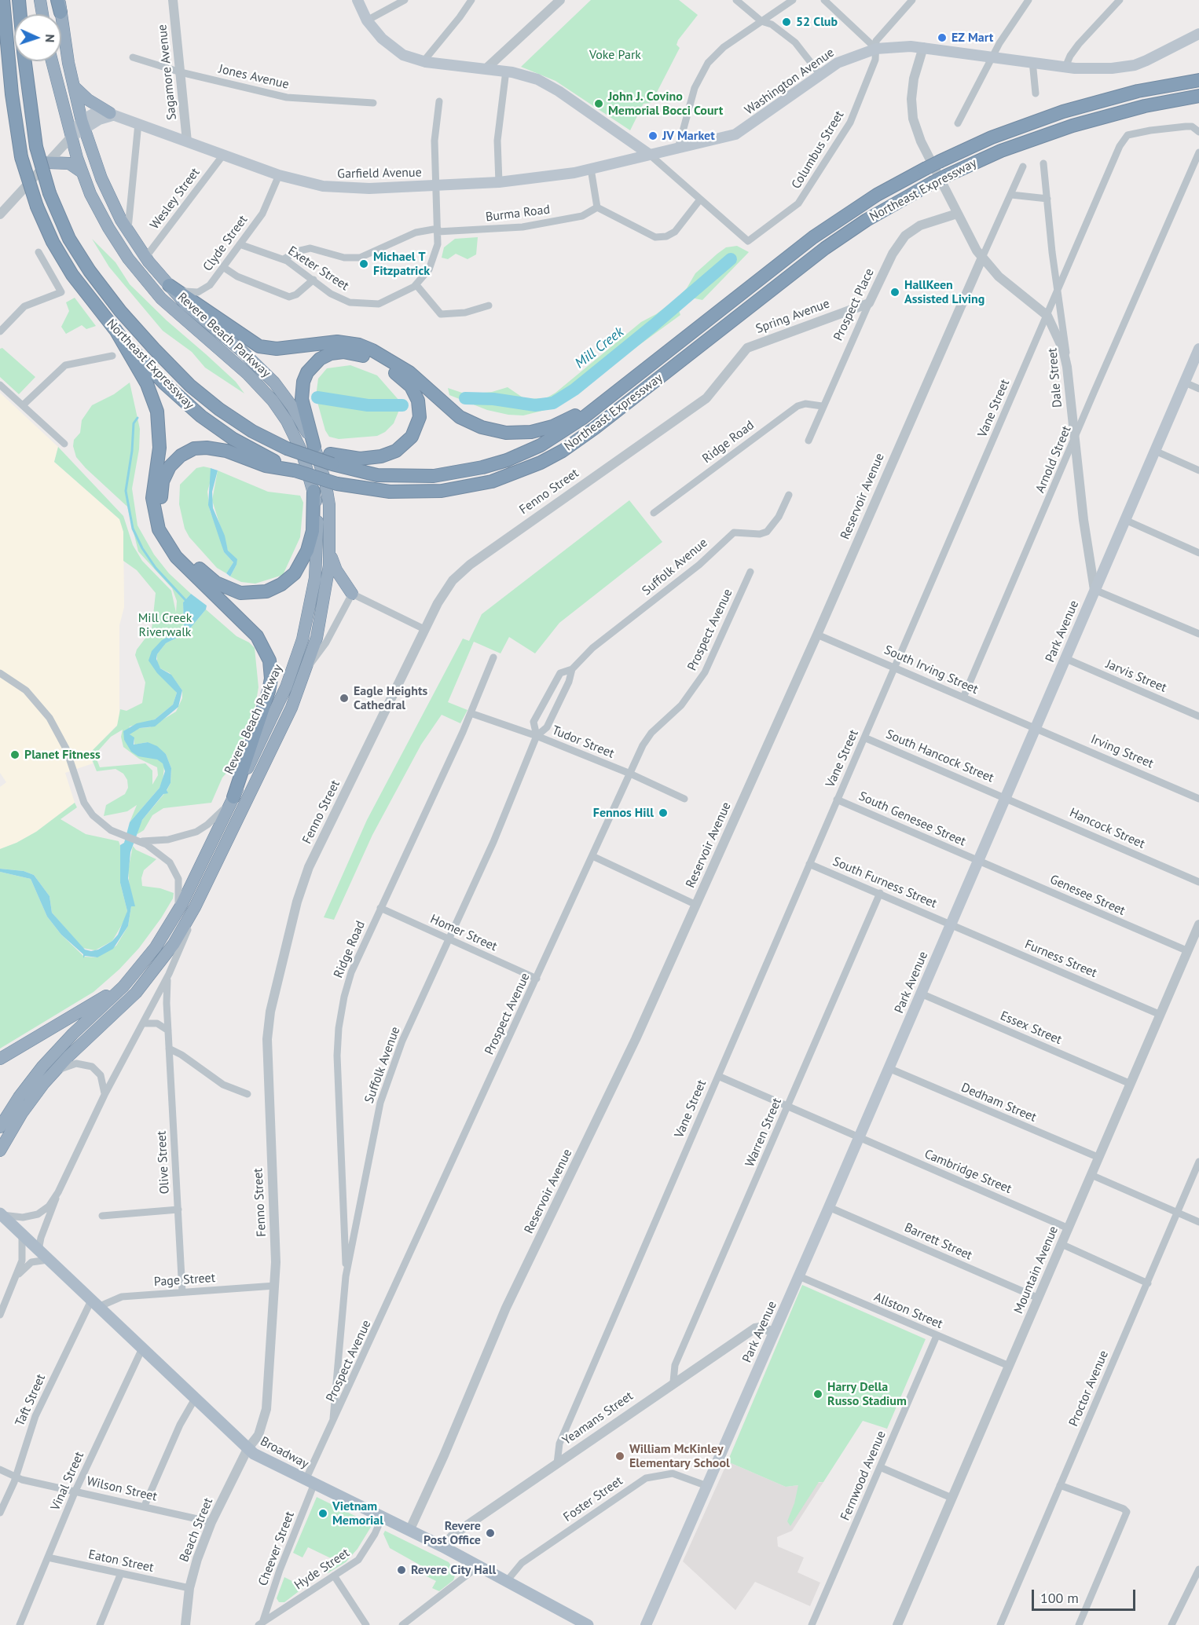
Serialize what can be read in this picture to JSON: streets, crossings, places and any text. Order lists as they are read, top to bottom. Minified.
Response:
{"streets":{"highway":["Northeast Expressway","Revere Beach Parkway"],"main road":["Washington Avenue","Garfield Avenue","Park Avenue","Broadway"],"street":["Sagamore Avenue","Jones Avenue","Columbus Street","Wesley Street","Burma Road","Clyde Street","Exeter Street","Prospect Place","Spring Avenue","Dale Street","Vane Street","Ridge Road","Arnold Street","Fenno Street","Reservoir Avenue","Suffolk Avenue","Prospect Avenue","South Irving Street","Jarvis Street","Tudor Street","Irving Street","South Hancock Street","South Genesee Street","Hancock Street","South Furness Street","Genesee Street","Homer Street","Furness Street","Essex Street","Dedham Street","Warren Street","Olive Street","Cambridge Street","Barrett Street","Mountain Avenue","Page Street","Allston Street","Proctor Avenue","Taft Street","Yeamans Street","Fernwood Avenue","Vinal Street","Wilson Street","Foster Street","Beach Street","Cheever Street","Eaton Street","Hyde Street"]},"crossings":[["Sagamore Avenue","Jones Avenue"],["Sagamore Avenue","Garfield Avenue"],["Washington Avenue","Columbus Street"],["Washington Avenue","Garfield Avenue"],["Garfield Avenue","Wesley Street"],["Garfield Avenue","Clyde Street"],["Garfield Avenue","Exeter Street"],["Wesley Street","Revere Beach Parkway"],["Burma Road","Exeter Street"],["Clyde Street","Exeter Street"],["Clyde Street","Revere Beach Parkway"],["Prospect Place","Spring Avenue"],["Prospect Place","Ridge Road"],["Spring Avenue","Fenno Street"],["Revere Beach Parkway","Olive Street"],["Revere Beach Parkway","Broadway"],["Dale Street","Vane Street"],["Dale Street","Arnold Street"],["Dale Street","Park Avenue"],["Vane Street","South Irving Street"],["Vane Street","South Hancock Street"],["Vane Street","South Genesee Street"],["Vane Street","South Furness Street"],["Vane Street","Cambridge Street"],["Vane Street","Yeamans Street"],["Ridge Road","Suffolk Avenue"],["Ridge Road","Tudor Street"],["Ridge Road","Homer Street"],["Arnold Street","South Irving Street"],["Fenno Street","Page Street"],["Fenno Street","Broadway"],["Fenno Street","Beach Street"],["Reservoir Avenue","South Irving Street"],["Reservoir Avenue","Broadway"],["Suffolk Avenue","Prospect Avenue"],["Suffolk Avenue","Tudor Street"],["Suffolk Avenue","Homer Street"],["Prospect Avenue","Tudor Street"],["Prospect Avenue","Homer Street"],["Prospect Avenue","Broadway"],["Prospect Avenue","Cheever Street"],["Park Avenue","South Irving Street"],["Park Avenue","Jarvis Street"],["Park Avenue","Irving Street"],["Park Avenue","South Hancock Street"],["Park Avenue","South Genesee Street"],["Park Avenue","Hancock Street"],["Park Avenue","South Furness Street"],["Park Avenue","Genesee Street"],["Park Avenue","Furness Street"],["Park Avenue","Essex Street"],["Park Avenue","Dedham Street"],["Park Avenue","Cambridge Street"],["Park Avenue","Barrett Street"],["Park Avenue","Allston Street"],["Park Avenue","Yeamans Street"],["Park Avenue","Foster Street"],["South Irving Street","Irving Street"],["South Hancock Street","Hancock Street"],["South Genesee Street","Genesee Street"],["South Furness Street","Furness Street"],["South Furness Street","Warren Street"],["Genesee Street","Mountain Avenue"],["Furness Street","Mountain Avenue"],["Essex Street","Mountain Avenue"],["Dedham Street","Mountain Avenue"],["Warren Street","Cambridge Street"],["Warren Street","Yeamans Street"],["Olive Street","Page Street"],["Cambridge Street","Mountain Avenue"],["Barrett Street","Mountain Avenue"],["Mountain Avenue","Allston Street"],["Page Street","Taft Street"],["Page Street","Broadway"],["Allston Street","Fernwood Avenue"],["Taft Street","Broadway"],["Taft Street","Wilson Street"],["Yeamans Street","Broadway"],["Broadway","Vinal Street"],["Broadway","Foster Street"],["Broadway","Beach Street"],["Broadway","Cheever Street"],["Broadway","Hyde Street"],["Vinal Street","Wilson Street"],["Vinal Street","Eaton Street"],["Wilson Street","Beach Street"],["Beach Street","Eaton Street"],["Cheever Street","Hyde Street"]],"water":["Mill Creek"],"parks":["Voke Park","Mill Creek Riverwalk"],"places":["52 Club","EZ Mart","John J. Covino Memorial Bocci Court","JV Market","Michael T Fitzpatrick","HallKeen Assisted Living","Eagle Heights Cathedral","Planet Fitness","Fennos Hill","Harry Della Russo Stadium","William McKinley Elementary School","Vietnam Memorial","Revere Post Office","Revere City Hall"],"scale_bar":"100 m","north":"right"}
